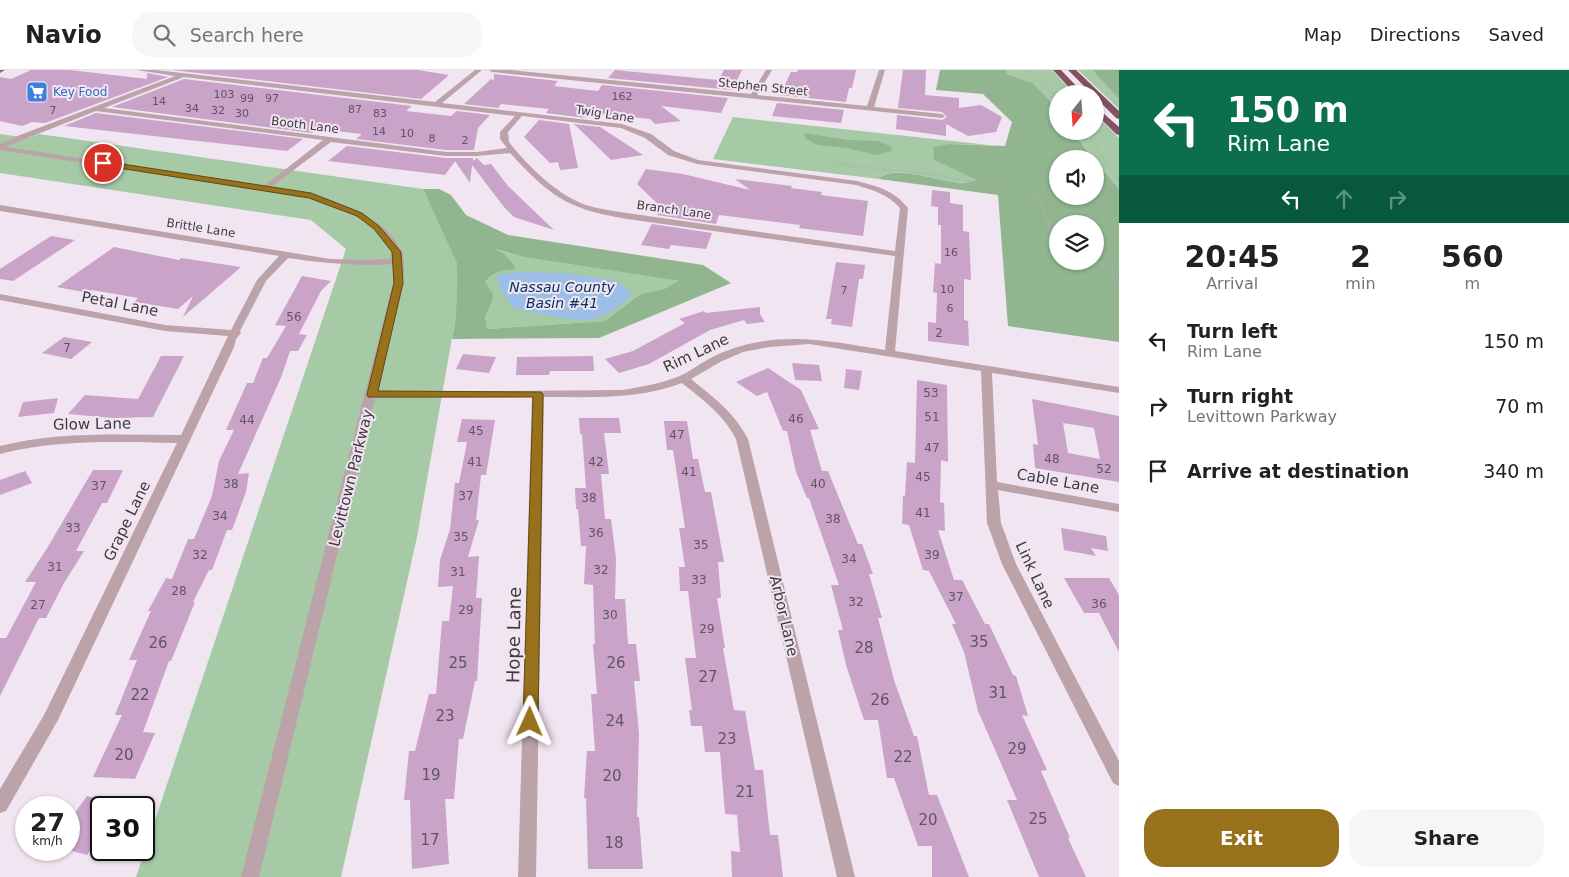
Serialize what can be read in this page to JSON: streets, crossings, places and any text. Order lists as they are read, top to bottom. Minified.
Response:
{"streets":{"street":["Stephen Street","Twig Lane","Booth Lane","Branch Lane","Brittle Lane","Petal Lane","Rim Lane","Glow Lane","Levittown Parkway","Cable Lane","Grape Lane","Link Lane","Arbor Lane","Hope Lane"]},"crossings":[["Twig Lane","Branch Lane"],["Twig Lane","Rim Lane"],["Booth Lane","Branch Lane"],["Brittle Lane","Levittown Parkway"],["Brittle Lane","Grape Lane"],["Petal Lane","Grape Lane"],["Rim Lane","Levittown Parkway"],["Rim Lane","Link Lane"],["Rim Lane","Arbor Lane"],["Rim Lane","Hope Lane"],["Glow Lane","Grape Lane"],["Cable Lane","Link Lane"]],"water":["Nassau County Basin #41"],"places":{"supermarket":["Key Food"]},"house_numbers":["103","162","99","97","14","34","87","7","32","30","83","14","10","8","2","16","10","7","6","56","2","7","53","51","46","44","45","47","47","48","41","42","52","41","45","38","40","37","37","38","41","34","38","33","36","35","35","32","39","34","31","32","31","33","28","37","32","36","27","29","30","29","35","26","28","25","26","27","31","22","26","23","24","23","29","20","22","19","20","21","25","20","17","18"],"north":"bottom","page":{"header":"Navio","search":"Search here","nav":["Map","Directions","Saved"],"turn":["150 m","Rim Lane"],"eta":["20:45","Arrival","2","min","560","m"],"list":[{"name":"Turn left","note":"Rim Lane","value":"150 m"},{"name":"Turn right","note":"Levittown Parkway","value":"70 m"},{"name":"Arrive at destination","value":"340 m"}],"speed":"27 km/h","limit":"30","buttons":["Exit","Share"]}}
